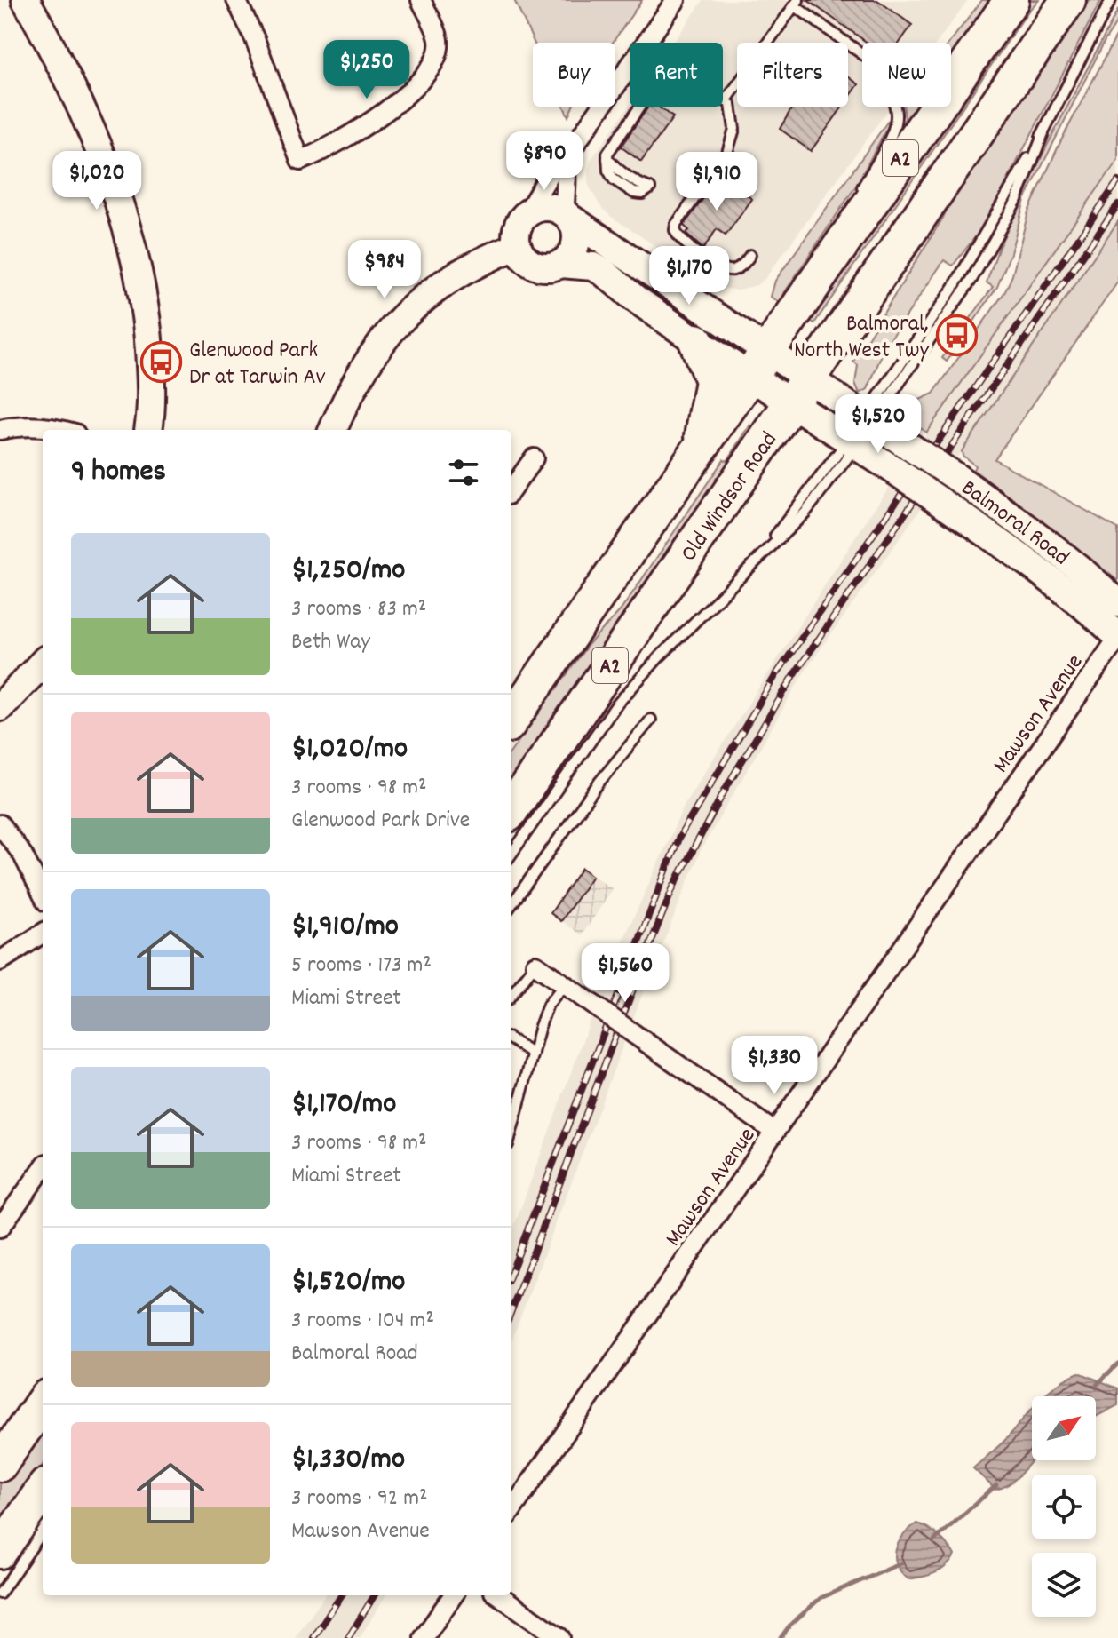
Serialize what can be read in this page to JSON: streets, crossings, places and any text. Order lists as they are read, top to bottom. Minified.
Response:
{"streets":{"highway":["A2","Old Windsor Road"],"street":["Balmoral Road","Mawson Avenue"]},"crossings":[["Old Windsor Road","Balmoral Road"],["Balmoral Road","Mawson Avenue"]],"places":{"bus stop":["Balmoral, North West Twy","Glenwood Park Dr at Tarwin Av"]},"north":"top right","page":{"price":["$1,250","$890","$1,020","$1,910","$984","$1,170","$1,520","$1,560","$1,330"],"chip":["Buy","Rent","Filters","New"],"heading":"9 homes","list":[{"name":"$1,250/mo","note":"3 rooms · 83 m² · Beth Way"},{"name":"$1,020/mo","note":"3 rooms · 98 m² · Glenwood Park Drive"},{"name":"$1,910/mo","note":"5 rooms · 173 m² · Miami Street"},{"name":"$1,170/mo","note":"3 rooms · 98 m² · Miami Street"},{"name":"$1,520/mo","note":"3 rooms · 104 m² · Balmoral Road"},{"name":"$1,330/mo","note":"3 rooms · 92 m² · Mawson Avenue"}]}}
